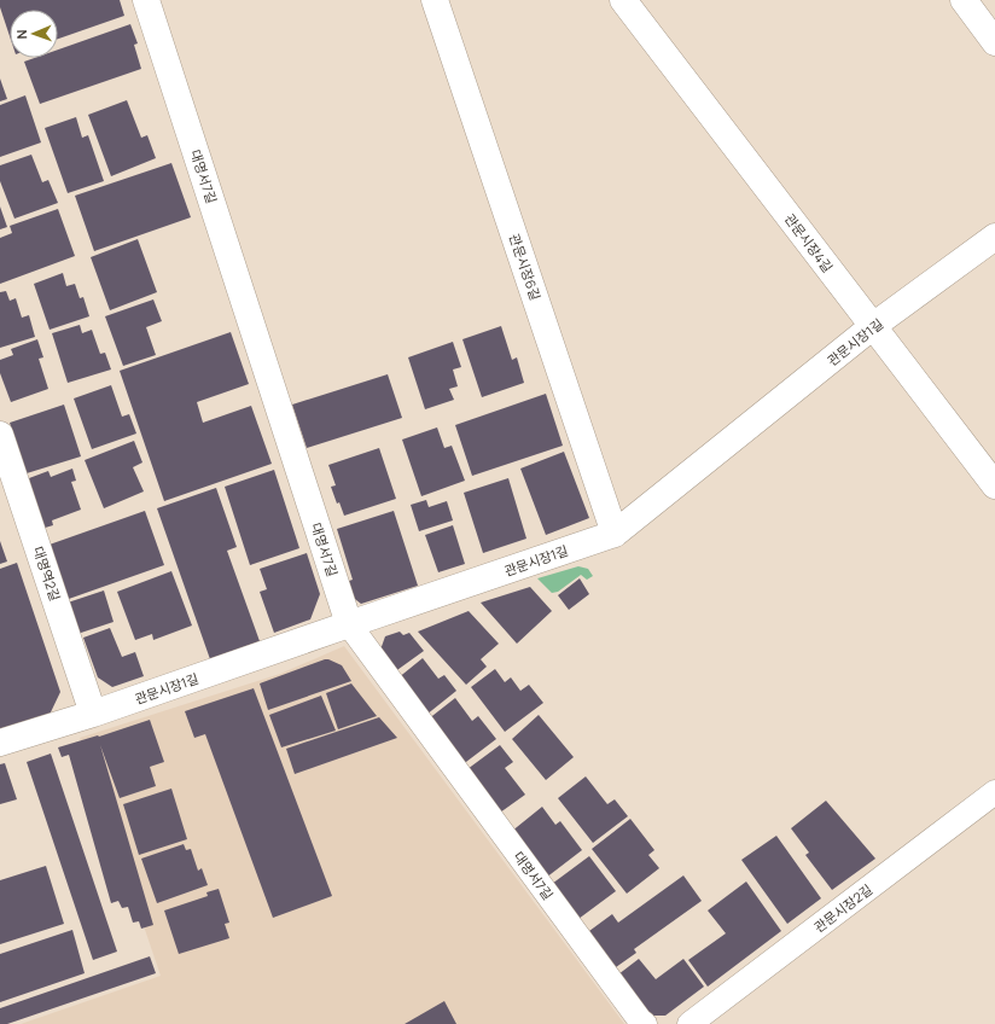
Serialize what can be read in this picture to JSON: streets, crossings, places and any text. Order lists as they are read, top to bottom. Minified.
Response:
{"streets":{"street":["대명서7길","관문시장4길","관문시장6길","관문시장1길","대명역2길","관문시장2길"]},"crossings":[["대명서7길","관문시장1길"],["관문시장4길","관문시장1길"],["관문시장6길","관문시장1길"],["관문시장1길","대명역2길"]],"north":"left"}
